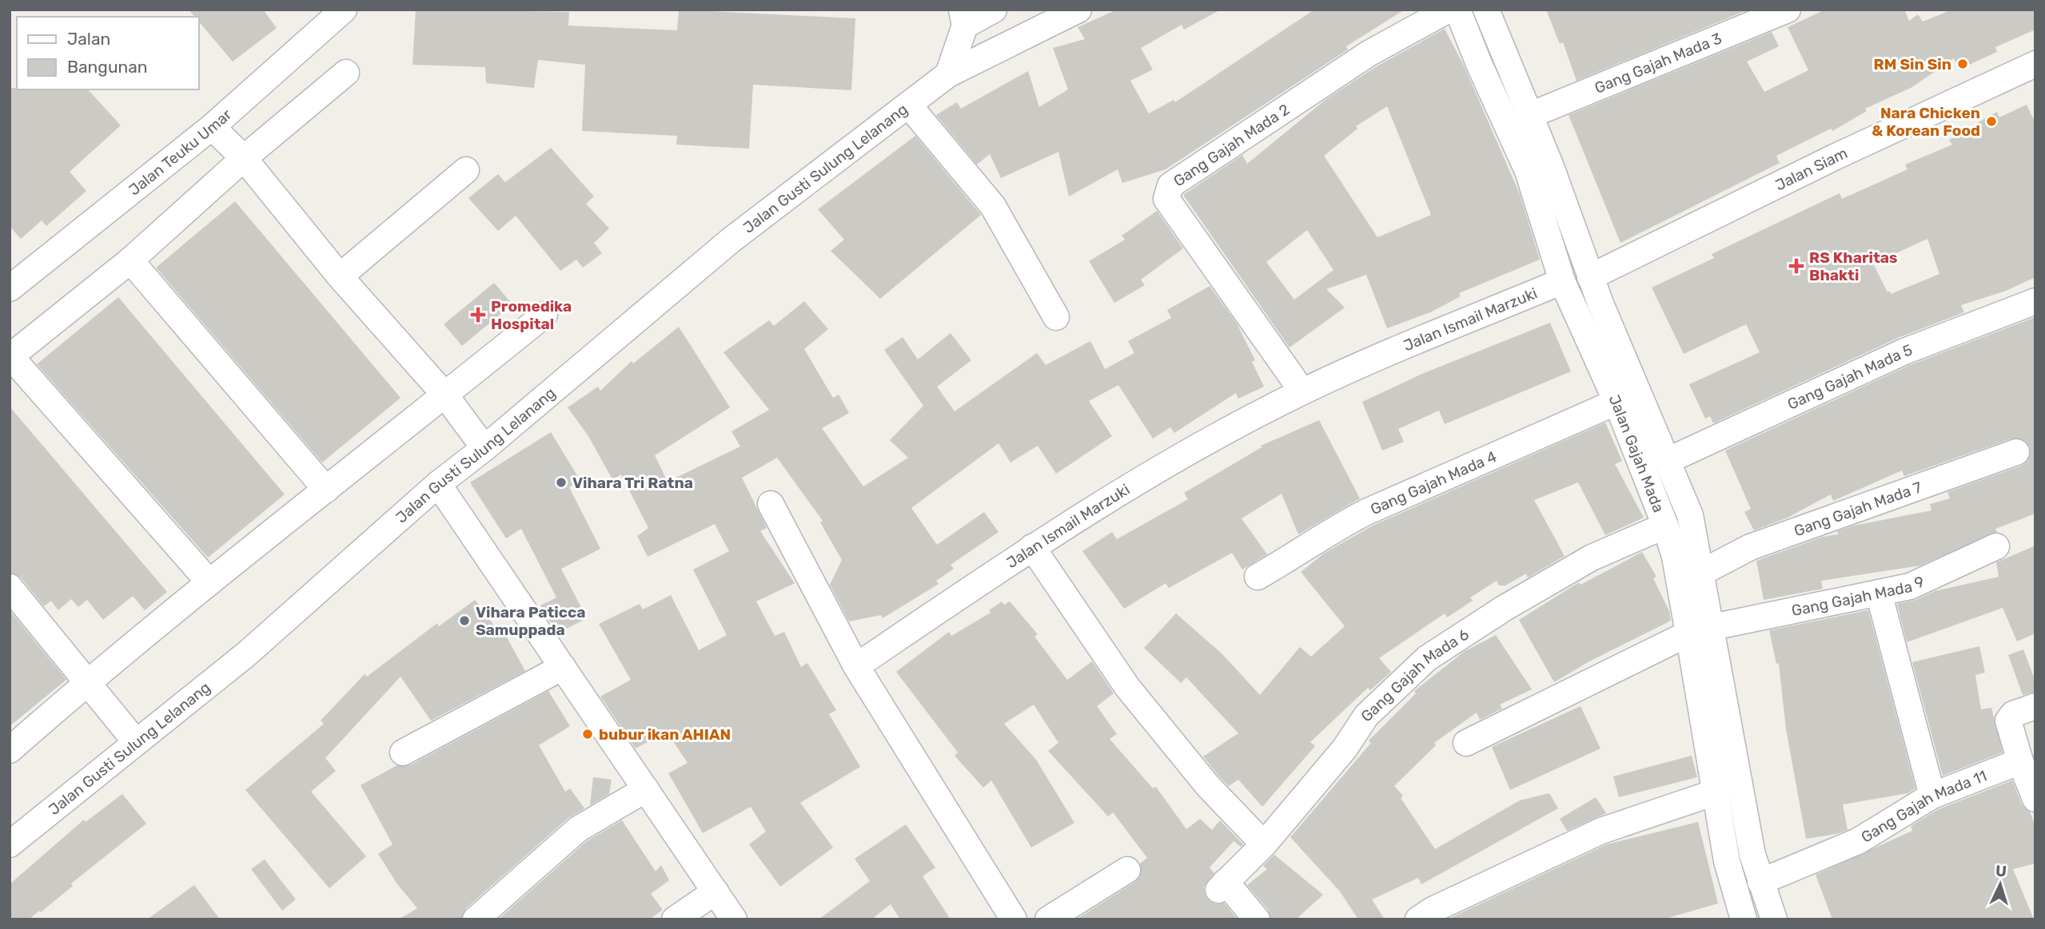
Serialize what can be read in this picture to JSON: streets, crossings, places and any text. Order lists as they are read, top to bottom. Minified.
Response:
{"streets":{"street":["Gang Gajah Mada 3","Gang Gajah Mada 2","Jalan Teuku Umar","Jalan Gusti Sulung Lelanang","Jalan Siam","Jalan Ismail Marzuki","Gang Gajah Mada 5","Jalan Gajah Mada","Gang Gajah Mada 4","Gang Gajah Mada 7","Gang Gajah Mada 9","Gang Gajah Mada 6","Gang Gajah Mada 11"]},"crossings":[["Gang Gajah Mada 3","Jalan Gajah Mada"],["Gang Gajah Mada 2","Jalan Ismail Marzuki"],["Jalan Siam","Jalan Gajah Mada"],["Jalan Ismail Marzuki","Jalan Gajah Mada"],["Gang Gajah Mada 5","Jalan Gajah Mada"],["Jalan Gajah Mada","Gang Gajah Mada 4"],["Jalan Gajah Mada","Gang Gajah Mada 7"],["Jalan Gajah Mada","Gang Gajah Mada 9"],["Jalan Gajah Mada","Gang Gajah Mada 6"],["Jalan Gajah Mada","Gang Gajah Mada 11"]],"places":{"other":["RM Sin Sin","Nara Chicken & Korean Food","Vihara Tri Ratna","Vihara Paticca Samuppada","bubur ikan AHIAN"],"health":["RS Kharitas Bhakti","Promedika Hospital"]},"legend":["Jalan","Bangunan"],"north":"top"}
